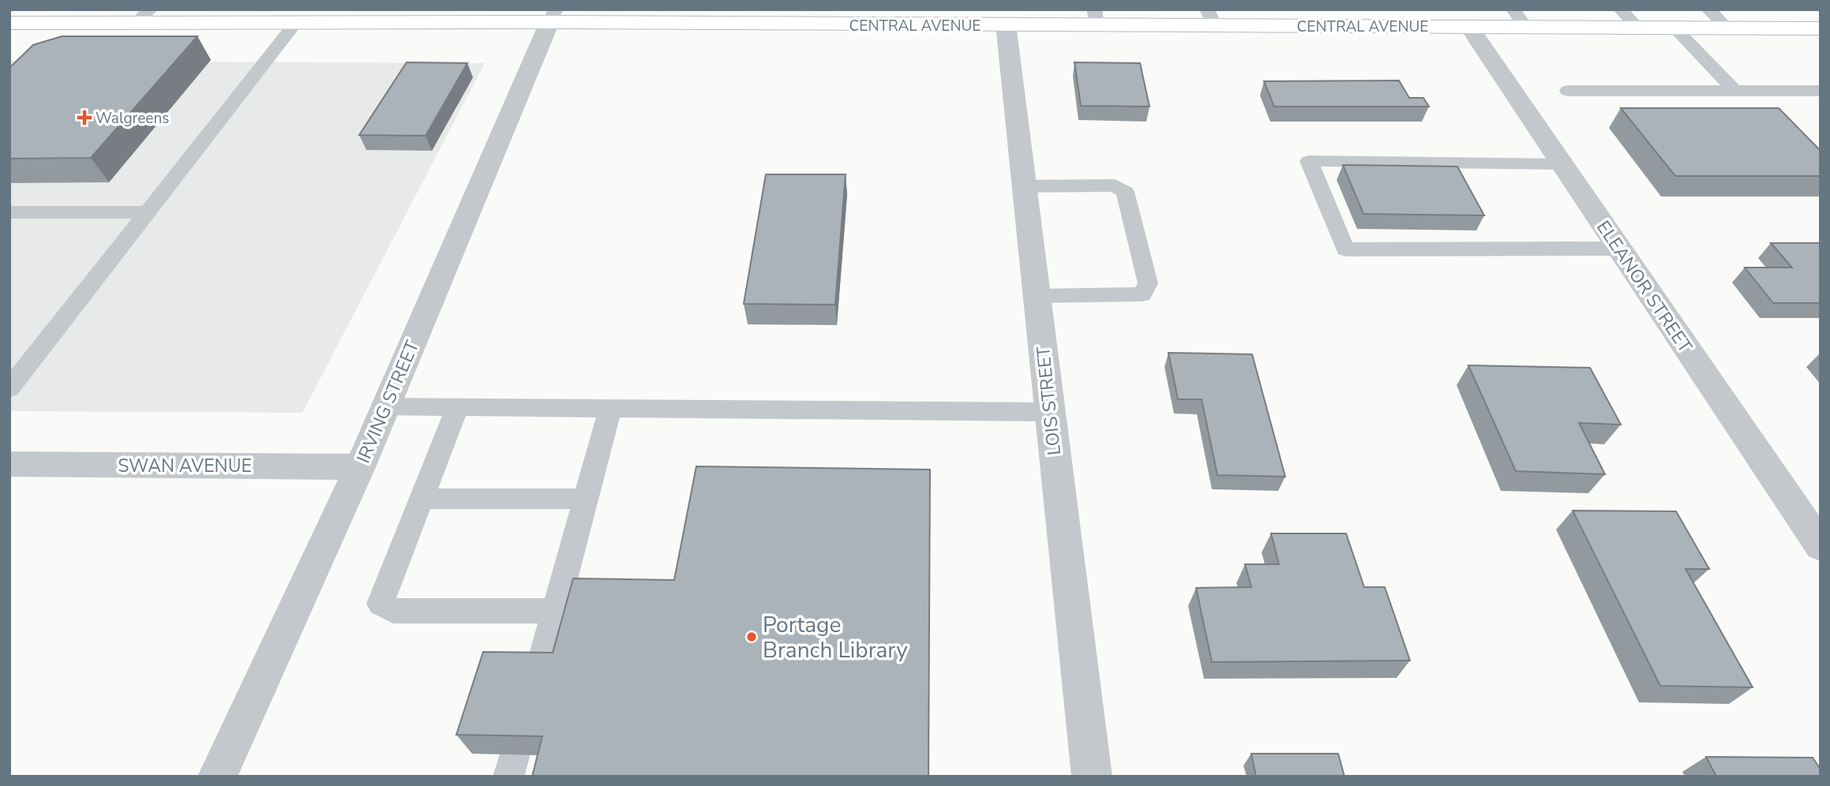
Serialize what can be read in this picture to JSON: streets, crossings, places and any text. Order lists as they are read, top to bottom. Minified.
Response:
{"streets":{"main road":["CENTRAL AVENUE"],"street":["ELEANOR STREET","LOIS STREET","IRVING STREET","SWAN AVENUE"]},"crossings":[["CENTRAL AVENUE","ELEANOR STREET"],["CENTRAL AVENUE","LOIS STREET"],["CENTRAL AVENUE","IRVING STREET"],["IRVING STREET","SWAN AVENUE"]],"places":{"health":["Walgreens"],"other":["Portage Branch Library"]}}
